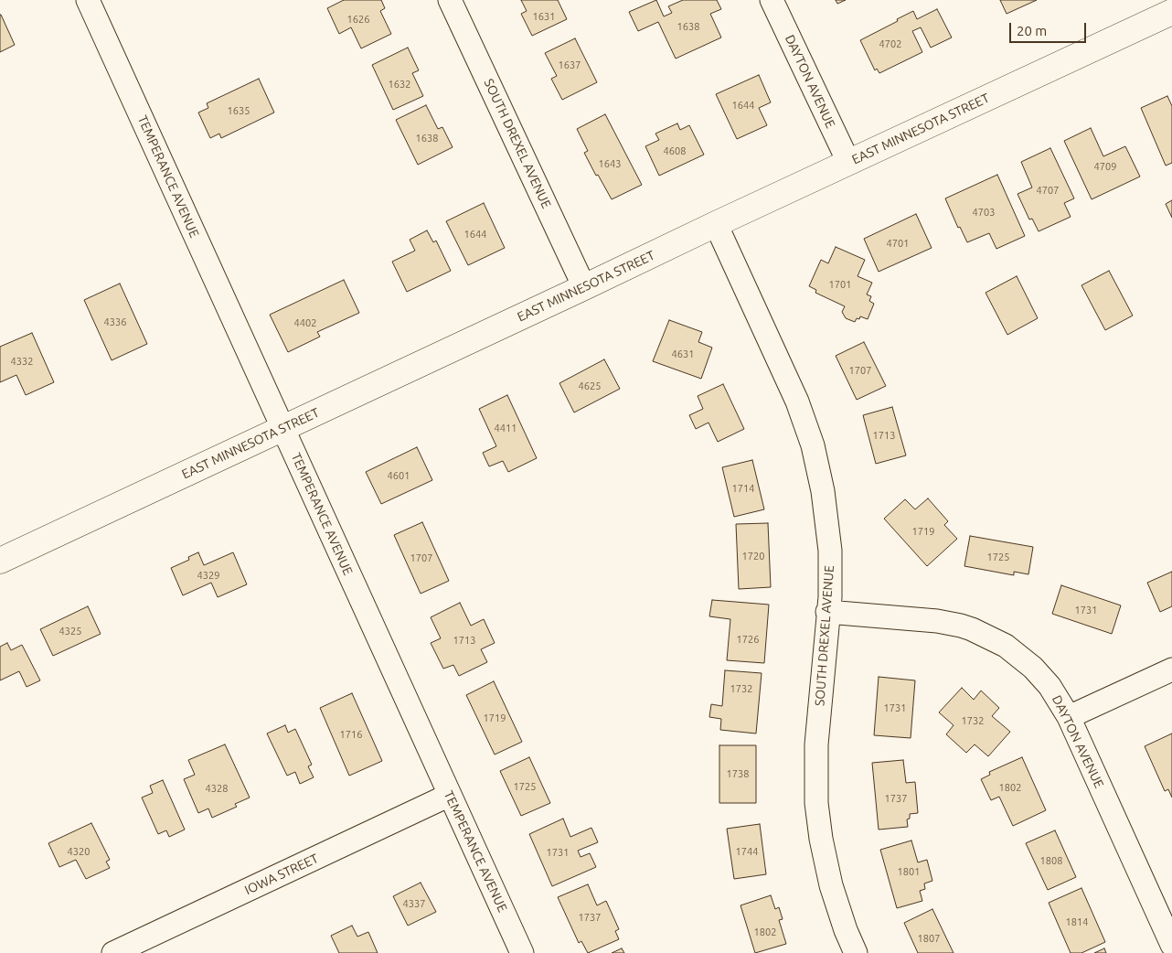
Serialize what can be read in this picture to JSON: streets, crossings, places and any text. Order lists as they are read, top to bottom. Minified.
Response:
{"streets":{"street":["DAYTON AVENUE","EAST MINNESOTA STREET","SOUTH DREXEL AVENUE","TEMPERANCE AVENUE","IOWA STREET"]},"crossings":[["DAYTON AVENUE","EAST MINNESOTA STREET"],["DAYTON AVENUE","SOUTH DREXEL AVENUE"],["EAST MINNESOTA STREET","SOUTH DREXEL AVENUE"],["EAST MINNESOTA STREET","TEMPERANCE AVENUE"],["TEMPERANCE AVENUE","IOWA STREET"]],"house_numbers":["1631","1626","1638","4702","1637","1632","1644","1635","1638","4608","1643","4709","4707","4703","1644","4701","1701","4336","4402","4631","4332","1707","4625","4411","1713","4601","1714","1719","1720","1725","1707","4329","1731","4325","1726","1713","1732","1731","1719","1732","1716","1738","1725","1802","4328","1737","4320","1744","1731","1808","1801","4337","1737","1814","1802","1807"],"scale_bar":"20 m"}
